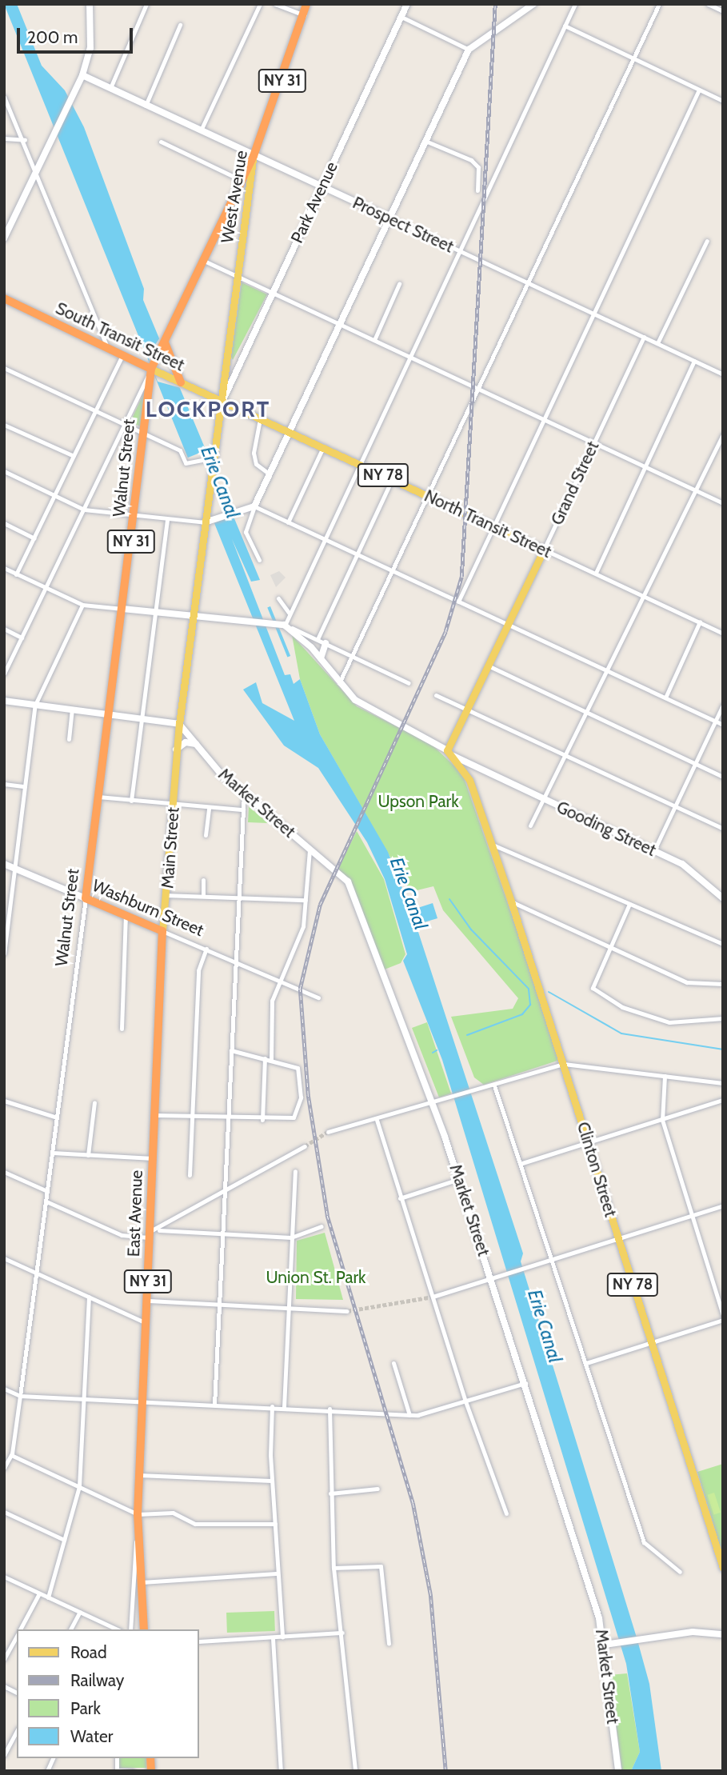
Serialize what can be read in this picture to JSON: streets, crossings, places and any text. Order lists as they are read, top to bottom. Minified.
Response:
{"streets":{"highway":["NY 31","West Avenue","South Transit Street","Walnut Street","NY 78","Washburn Street","East Avenue"],"main road":["Grand Street","North Transit Street","Gooding Street","Main Street","Clinton Street"],"street":["Park Avenue","Prospect Street","Market Street"]},"crossings":[["NY 31","West Avenue"],["NY 31","Prospect Street"],["NY 31","South Transit Street"],["NY 31","Walnut Street"],["West Avenue","Park Avenue"],["West Avenue","Prospect Street"],["West Avenue","South Transit Street"],["West Avenue","North Transit Street"],["West Avenue","Main Street"],["Park Avenue","Prospect Street"],["Park Avenue","South Transit Street"],["Park Avenue","North Transit Street"],["Park Avenue","Main Street"],["Prospect Street","Grand Street"],["South Transit Street","Walnut Street"],["South Transit Street","North Transit Street"],["South Transit Street","Main Street"],["Walnut Street","Washburn Street"],["Grand Street","North Transit Street"],["Grand Street","Gooding Street"],["North Transit Street","Main Street"],["Market Street","Main Street"],["Gooding Street","Clinton Street"],["Main Street","Washburn Street"],["Main Street","East Avenue"],["Washburn Street","East Avenue"]],"districts":["LOCKPORT"],"water":["Erie Canal"],"parks":["Upson Park","Union St. Park"],"legend":["Road","Railway","Park","Water"],"scale_bar":"200 m"}
